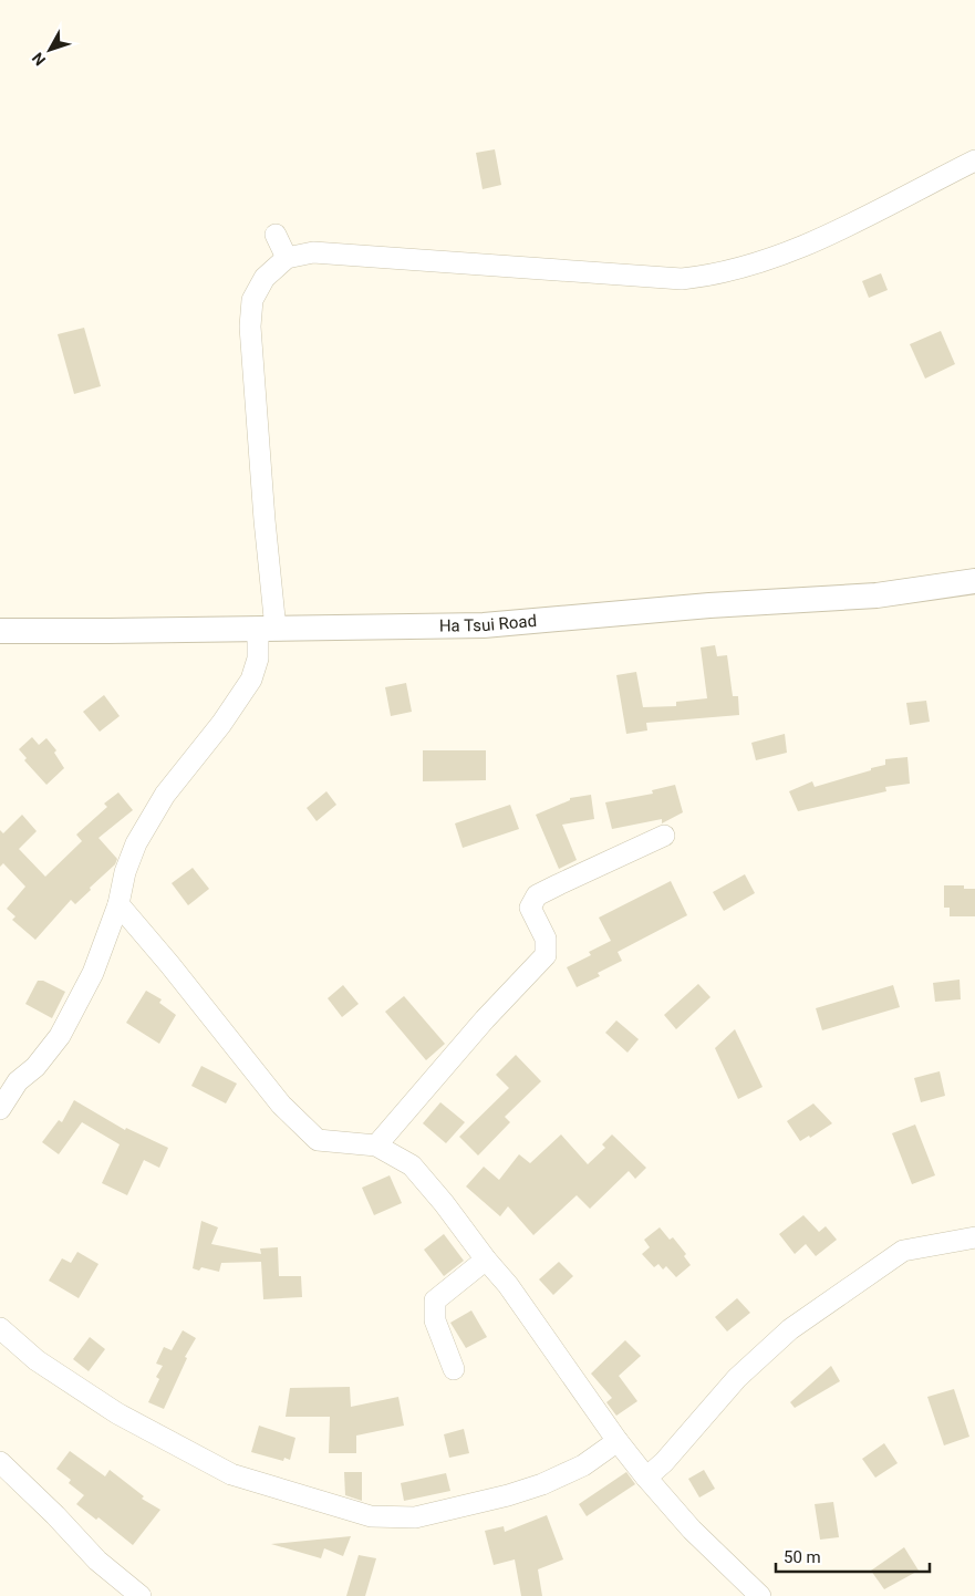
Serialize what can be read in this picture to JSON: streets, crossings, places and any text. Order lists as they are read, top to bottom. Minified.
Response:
{"streets":{"street":["Ha Tsui Road"]},"scale_bar":"50 m","north":"bottom left"}
